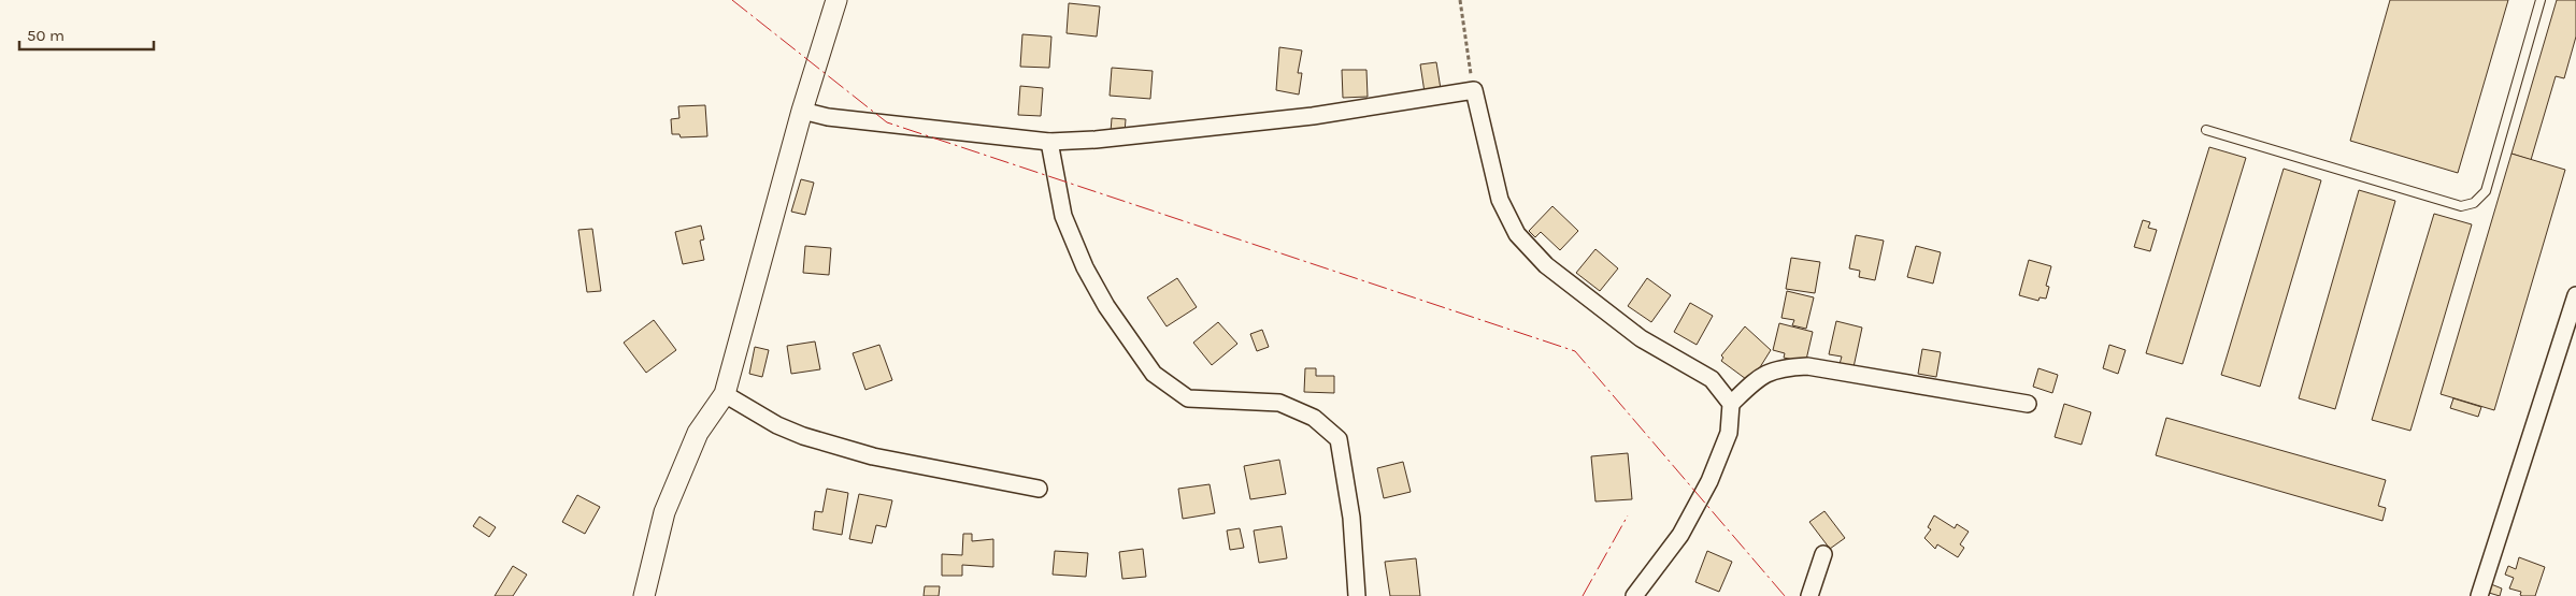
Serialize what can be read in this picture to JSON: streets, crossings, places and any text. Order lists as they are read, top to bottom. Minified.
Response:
{"scale_bar":"50 m"}
